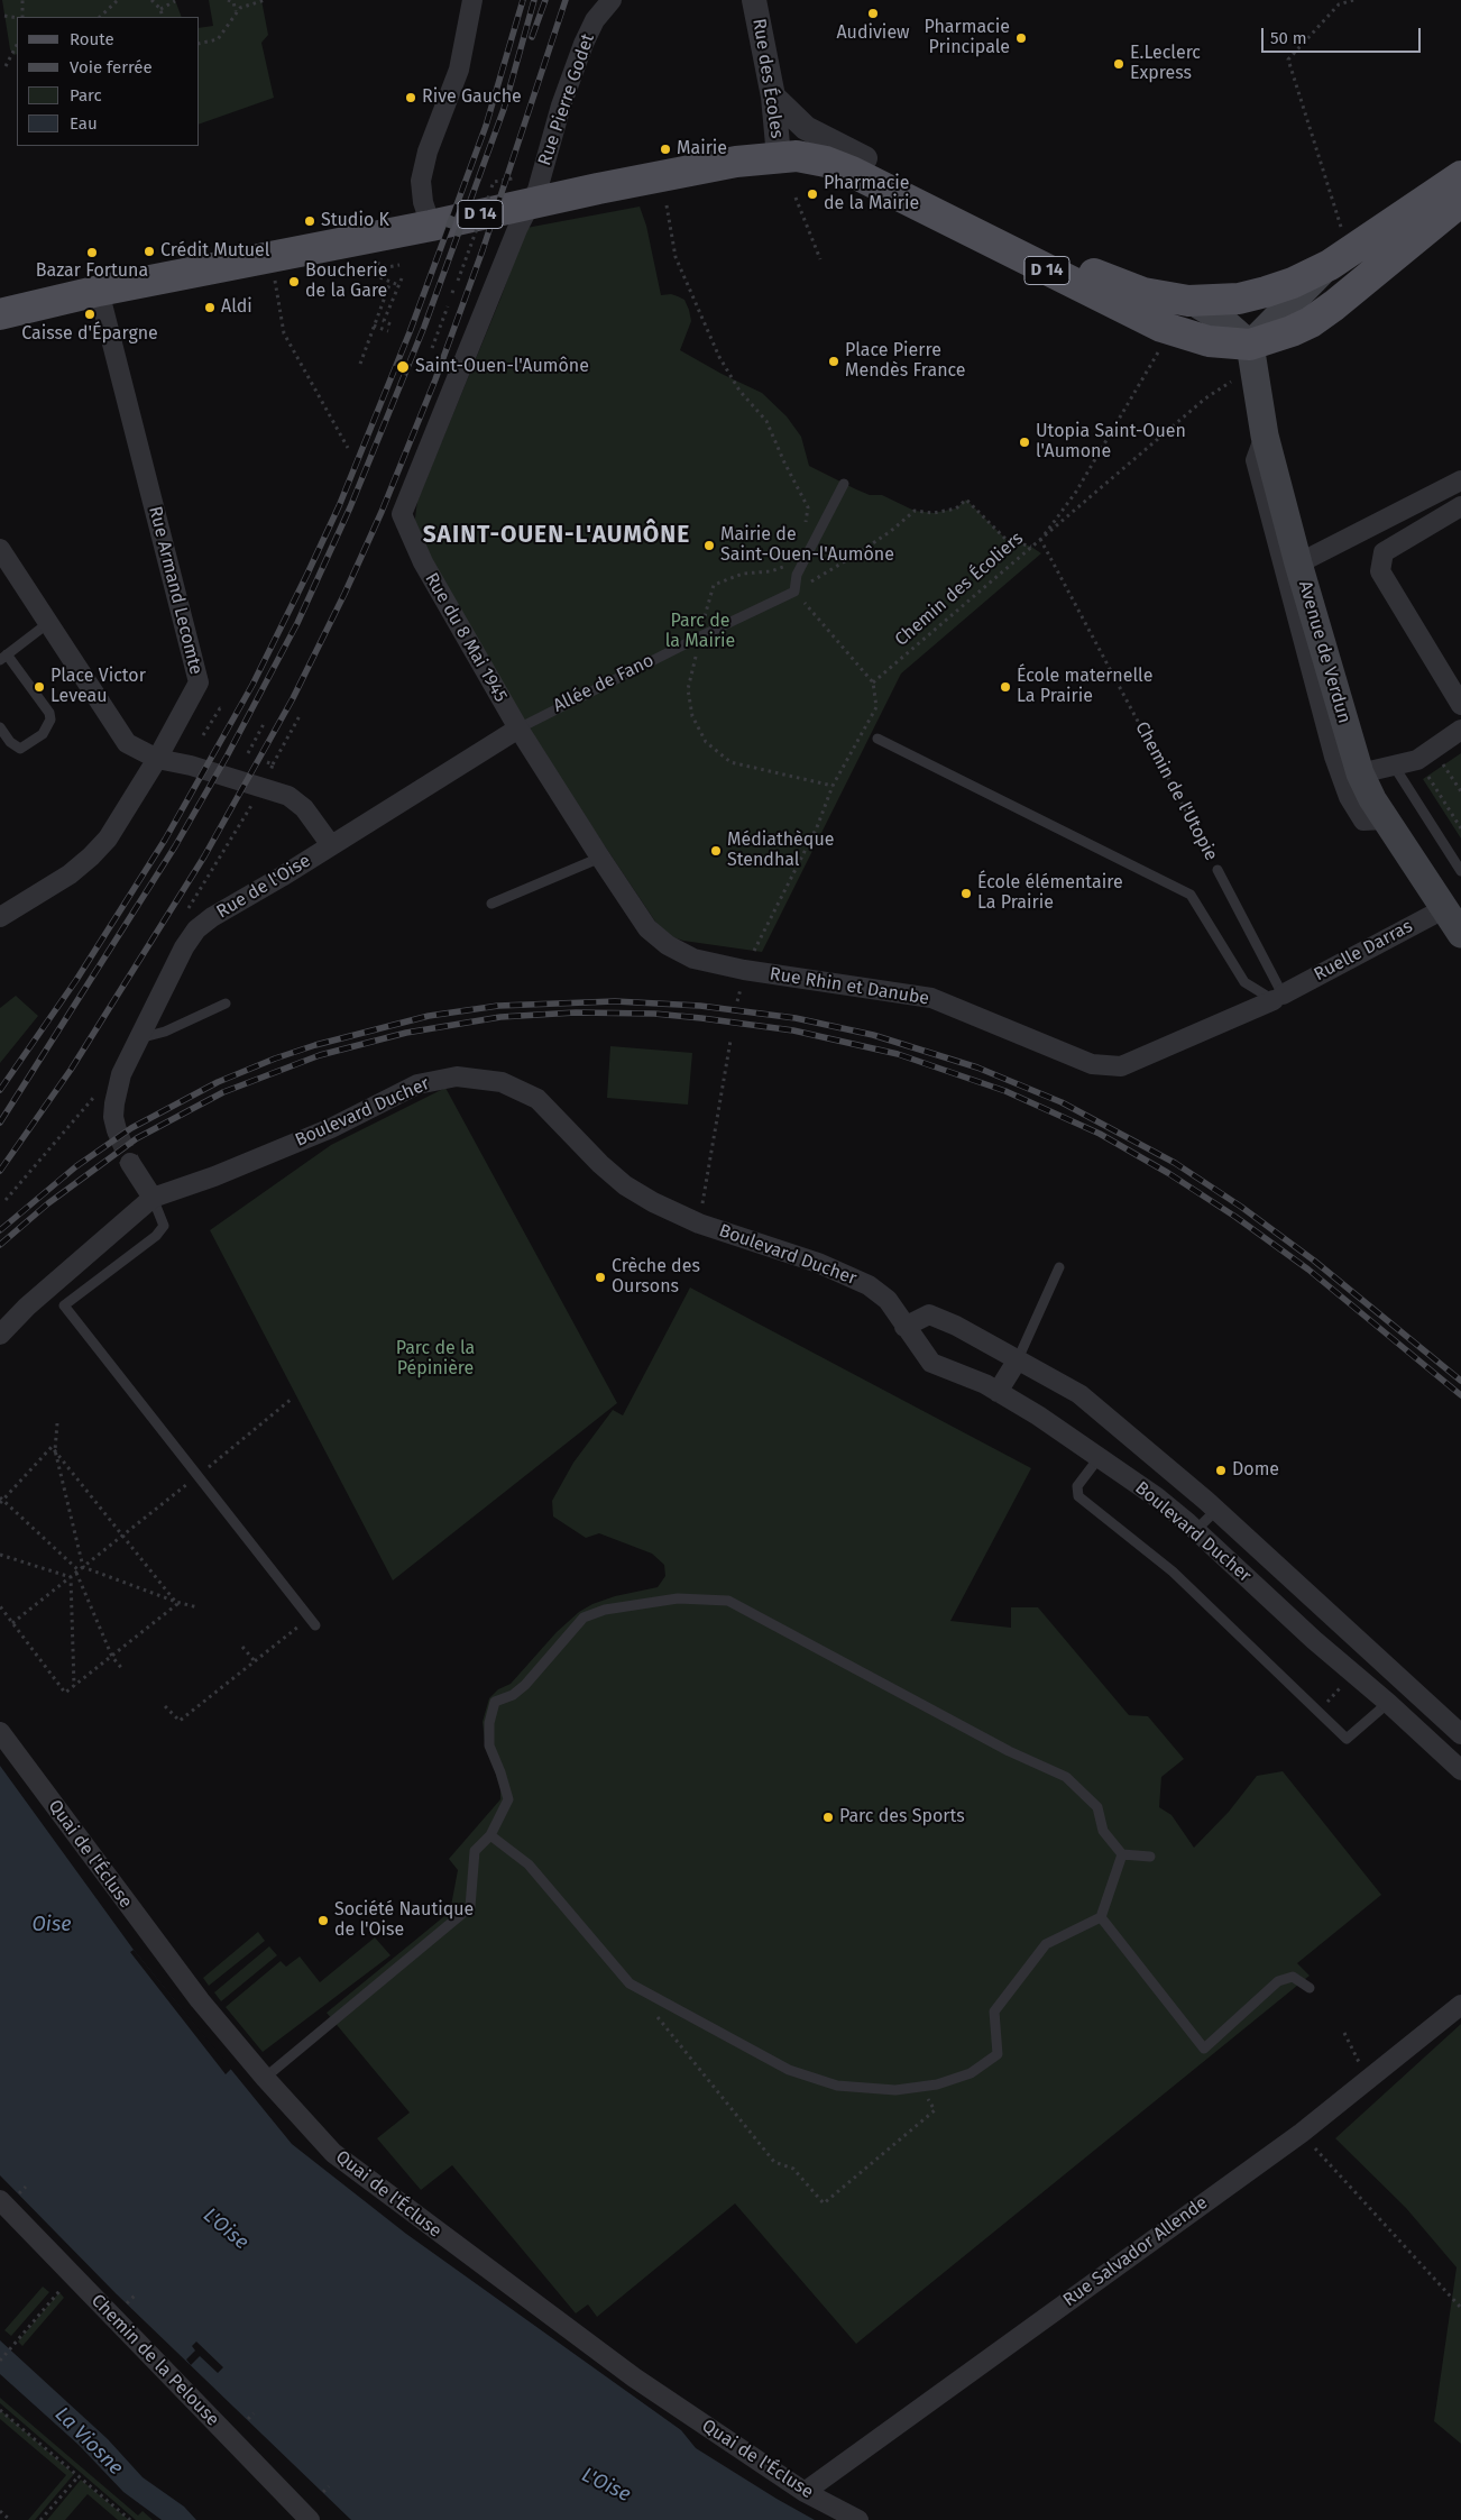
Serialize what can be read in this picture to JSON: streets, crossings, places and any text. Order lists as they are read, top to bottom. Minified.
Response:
{"streets":{"main road":["D 14","Avenue de Verdun"],"street":["Rue des Écoles","Rue Pierre Godet","Rue Armand Lecomte","Rue du 8 Mai 1945","Rue de l'Oise","Ruelle Darras","Rue Rhin et Danube","Boulevard Ducher","Quai de l'Écluse","Rue Salvador Allende","Chemin de la Pelouse"],"lane":["Allée de Fano","Chemin de l'Utopie"],"path":["Chemin des Écoliers"]},"crossings":[["Rue des Écoles","D 14"],["Rue Pierre Godet","D 14"],["Rue Pierre Godet","Rue du 8 Mai 1945"],["D 14","Rue Armand Lecomte"],["D 14","Rue du 8 Mai 1945"],["D 14","Avenue de Verdun"],["Chemin des Écoliers","Allée de Fano"],["Chemin des Écoliers","Chemin de l'Utopie"],["Rue du 8 Mai 1945","Allée de Fano"],["Rue du 8 Mai 1945","Rue de l'Oise"],["Rue du 8 Mai 1945","Rue Rhin et Danube"],["Avenue de Verdun","Ruelle Darras"],["Allée de Fano","Rue de l'Oise"],["Allée de Fano","Rue Rhin et Danube"],["Chemin de l'Utopie","Ruelle Darras"],["Chemin de l'Utopie","Rue Rhin et Danube"],["Rue de l'Oise","Rue Rhin et Danube"],["Ruelle Darras","Rue Rhin et Danube"],["Quai de l'Écluse","Rue Salvador Allende"]],"districts":["SAINT-OUEN-L'AUMÔNE"],"water":["Oise","L'Oise","La Viosne"],"parks":["Parc de la Mairie","Parc de la Pépinière"],"places":["Audiview","Pharmacie Principale","E.Leclerc Express","Rive Gauche","Mairie","Pharmacie de la Mairie","Studio K","Crédit Mutuel","Bazar Fortuna","Boucherie de la Gare","Aldi","Caisse d'Épargne","Place Pierre Mendès France","Saint-Ouen-l'Aumône","Utopia Saint-Ouen l'Aumone","Mairie de Saint-Ouen-l'Aumône","Place Victor Leveau","École maternelle La Prairie","Médiathèque Stendhal","École élémentaire La Prairie","Crèche des Oursons","Dome","Parc des Sports","Société Nautique de l'Oise"],"legend":["Route","Voie ferrée","Parc","Eau"],"scale_bar":"50 m"}
